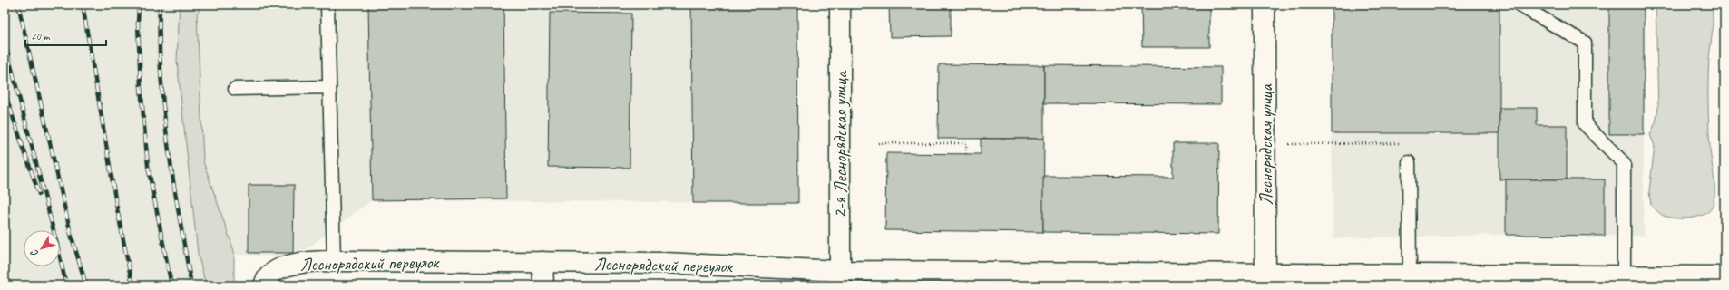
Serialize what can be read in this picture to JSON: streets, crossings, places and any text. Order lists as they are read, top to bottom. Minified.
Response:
{"streets":{"street":["2-я Леснорядская улица","Леснорядская улица","Леснорядский переулок"]},"crossings":[["2-я Леснорядская улица","Леснорядский переулок"],["Леснорядская улица","Леснорядский переулок"]],"scale_bar":"20 m","north":"bottom left"}
